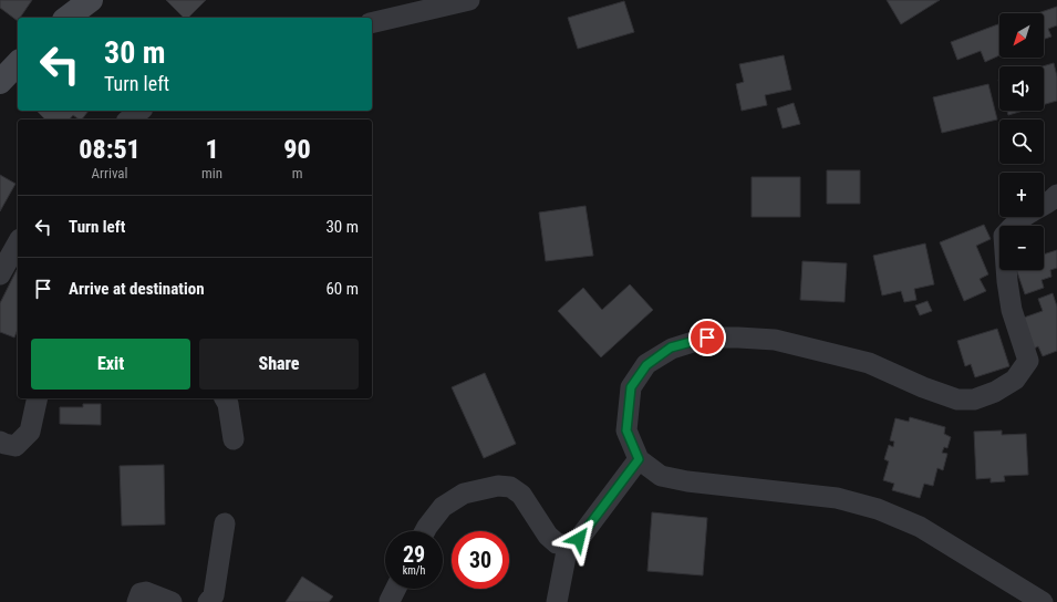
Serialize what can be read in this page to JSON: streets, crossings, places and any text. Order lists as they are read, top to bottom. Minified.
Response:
{"north":"bottom left","page":{"map_buttons":["+","−"],"turn":["30 m","Turn left"],"eta":["08:51","Arrival","1","min","90","m"],"list":[{"name":"Turn left","value":"30 m"},{"name":"Arrive at destination","value":"60 m"}],"buttons":["Exit","Share"],"speed":"29 km/h","limit":"30"}}
